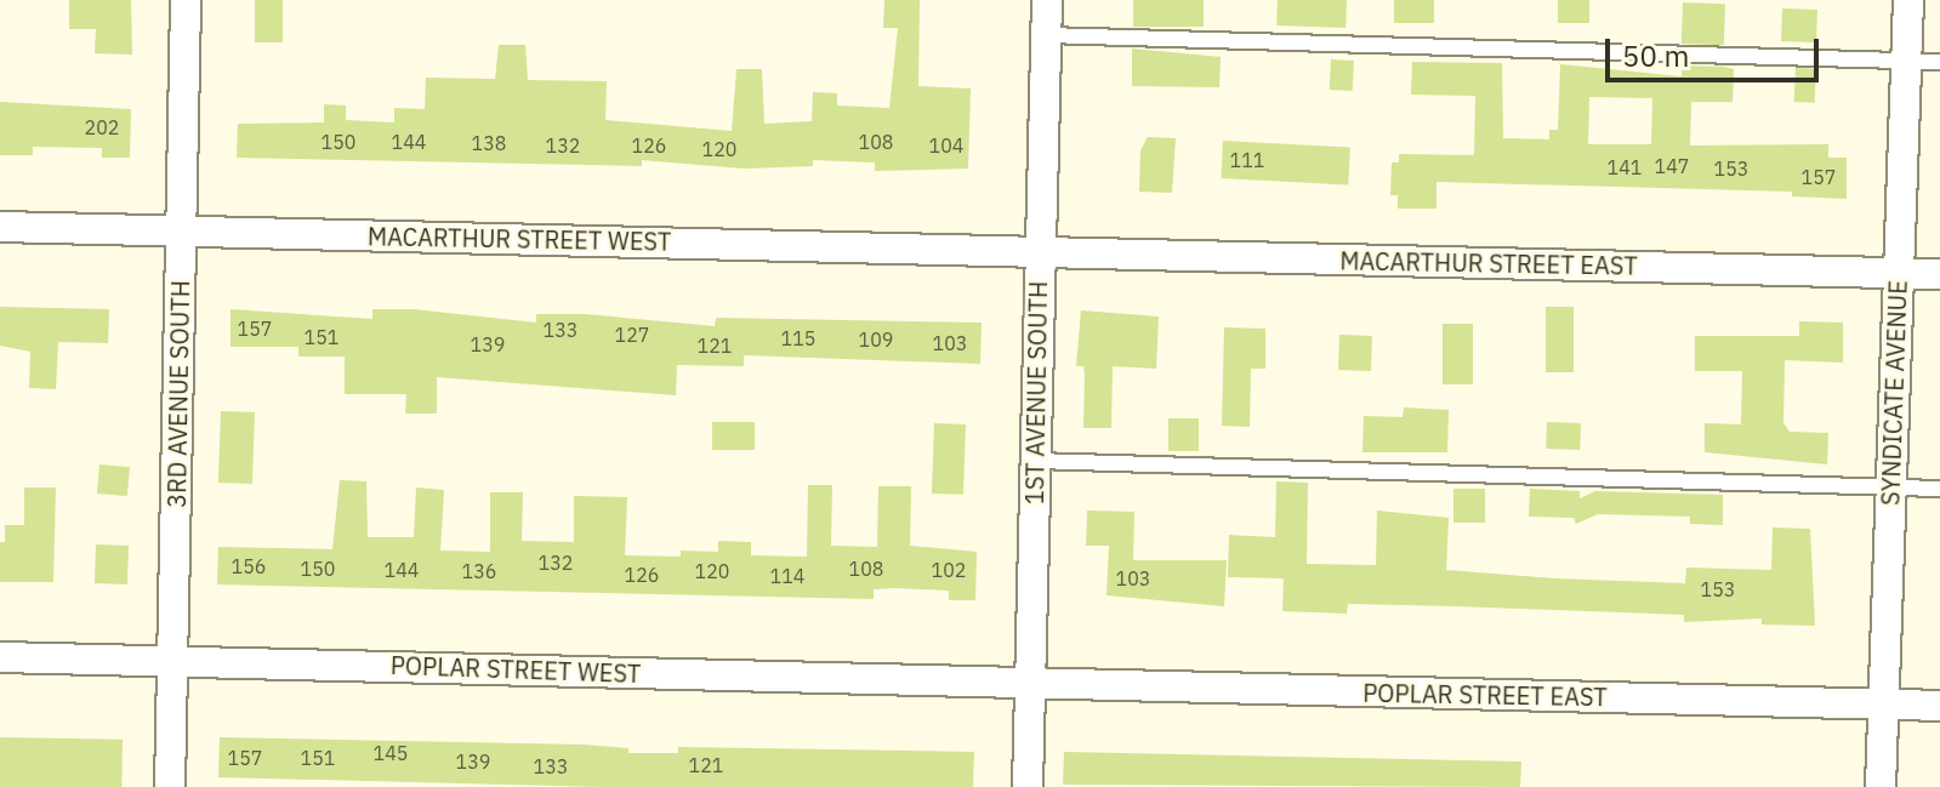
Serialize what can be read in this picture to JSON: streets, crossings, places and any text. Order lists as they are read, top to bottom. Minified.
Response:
{"streets":{"street":["MACARTHUR STREET WEST","MACARTHUR STREET EAST","1ST AVENUE SOUTH","SYNDICATE AVENUE","3RD AVENUE SOUTH","POPLAR STREET WEST","POPLAR STREET EAST"]},"crossings":[["MACARTHUR STREET WEST","MACARTHUR STREET EAST"],["MACARTHUR STREET WEST","1ST AVENUE SOUTH"],["MACARTHUR STREET WEST","3RD AVENUE SOUTH"],["MACARTHUR STREET EAST","1ST AVENUE SOUTH"],["MACARTHUR STREET EAST","SYNDICATE AVENUE"],["1ST AVENUE SOUTH","POPLAR STREET WEST"],["1ST AVENUE SOUTH","POPLAR STREET EAST"],["SYNDICATE AVENUE","POPLAR STREET EAST"],["3RD AVENUE SOUTH","POPLAR STREET WEST"],["POPLAR STREET WEST","POPLAR STREET EAST"]],"house_numbers":["202","150","144","108","138","132","126","104","120","111","147","141","153","157","157","133","127","151","115","109","103","139","121","132","156","150","108","144","102","136","120","126","114","103","153","145","157","151","139","121","133"],"scale_bar":"50 m"}
